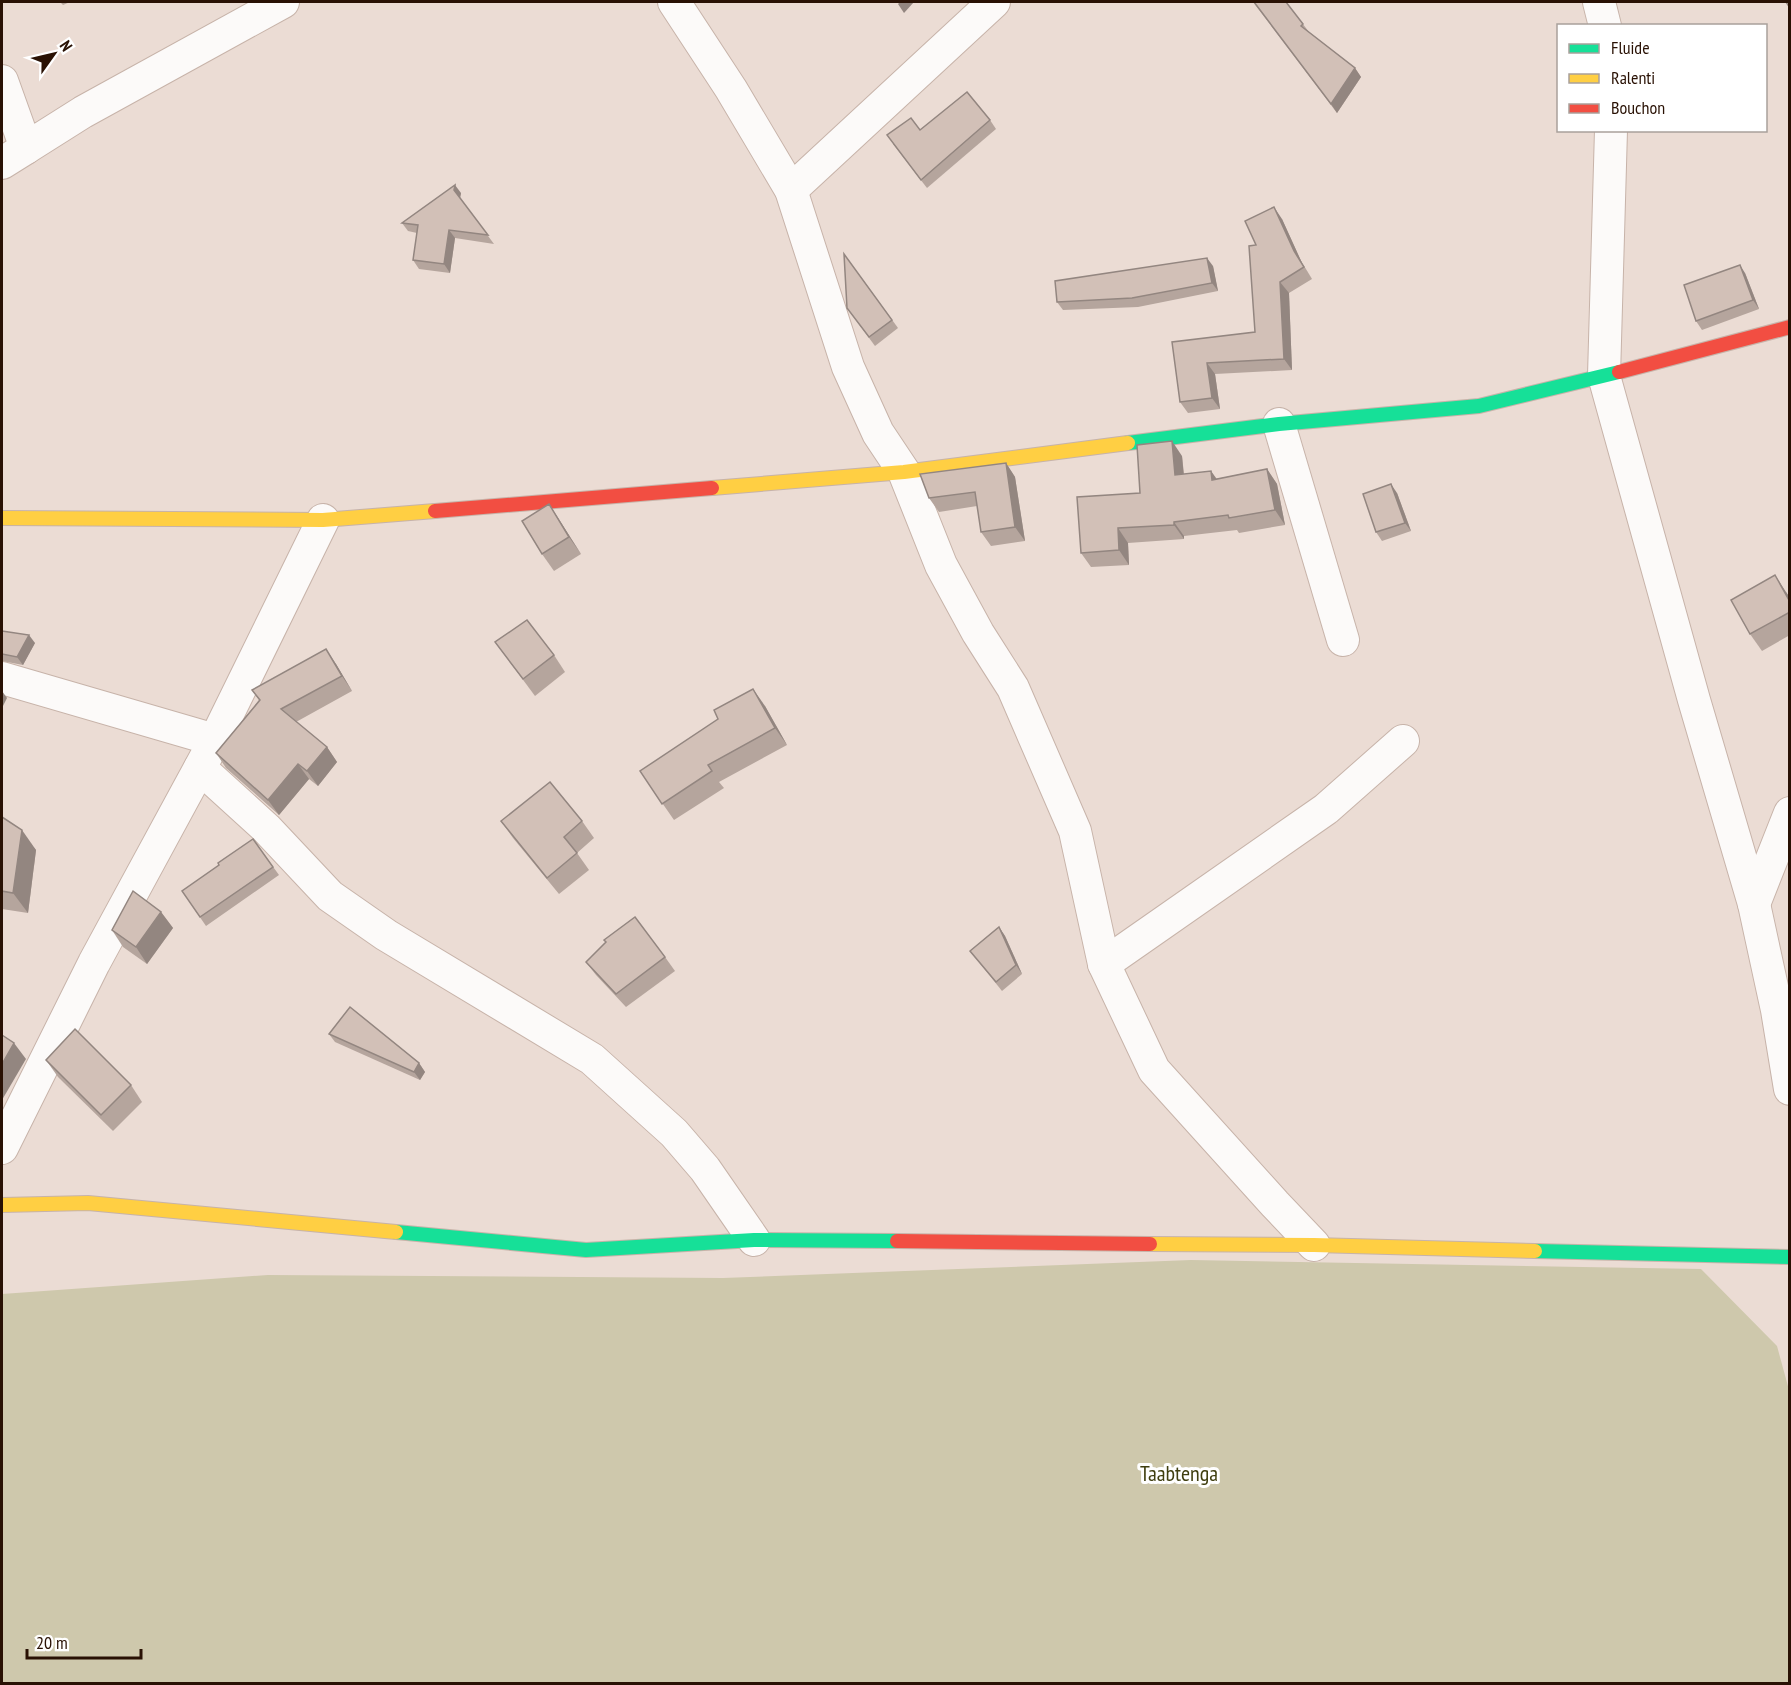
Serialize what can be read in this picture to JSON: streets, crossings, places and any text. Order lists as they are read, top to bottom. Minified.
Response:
{"parks":["Taabtenga"],"legend":["Fluide","Ralenti","Bouchon"],"scale_bar":"20 m","north":"top right"}
